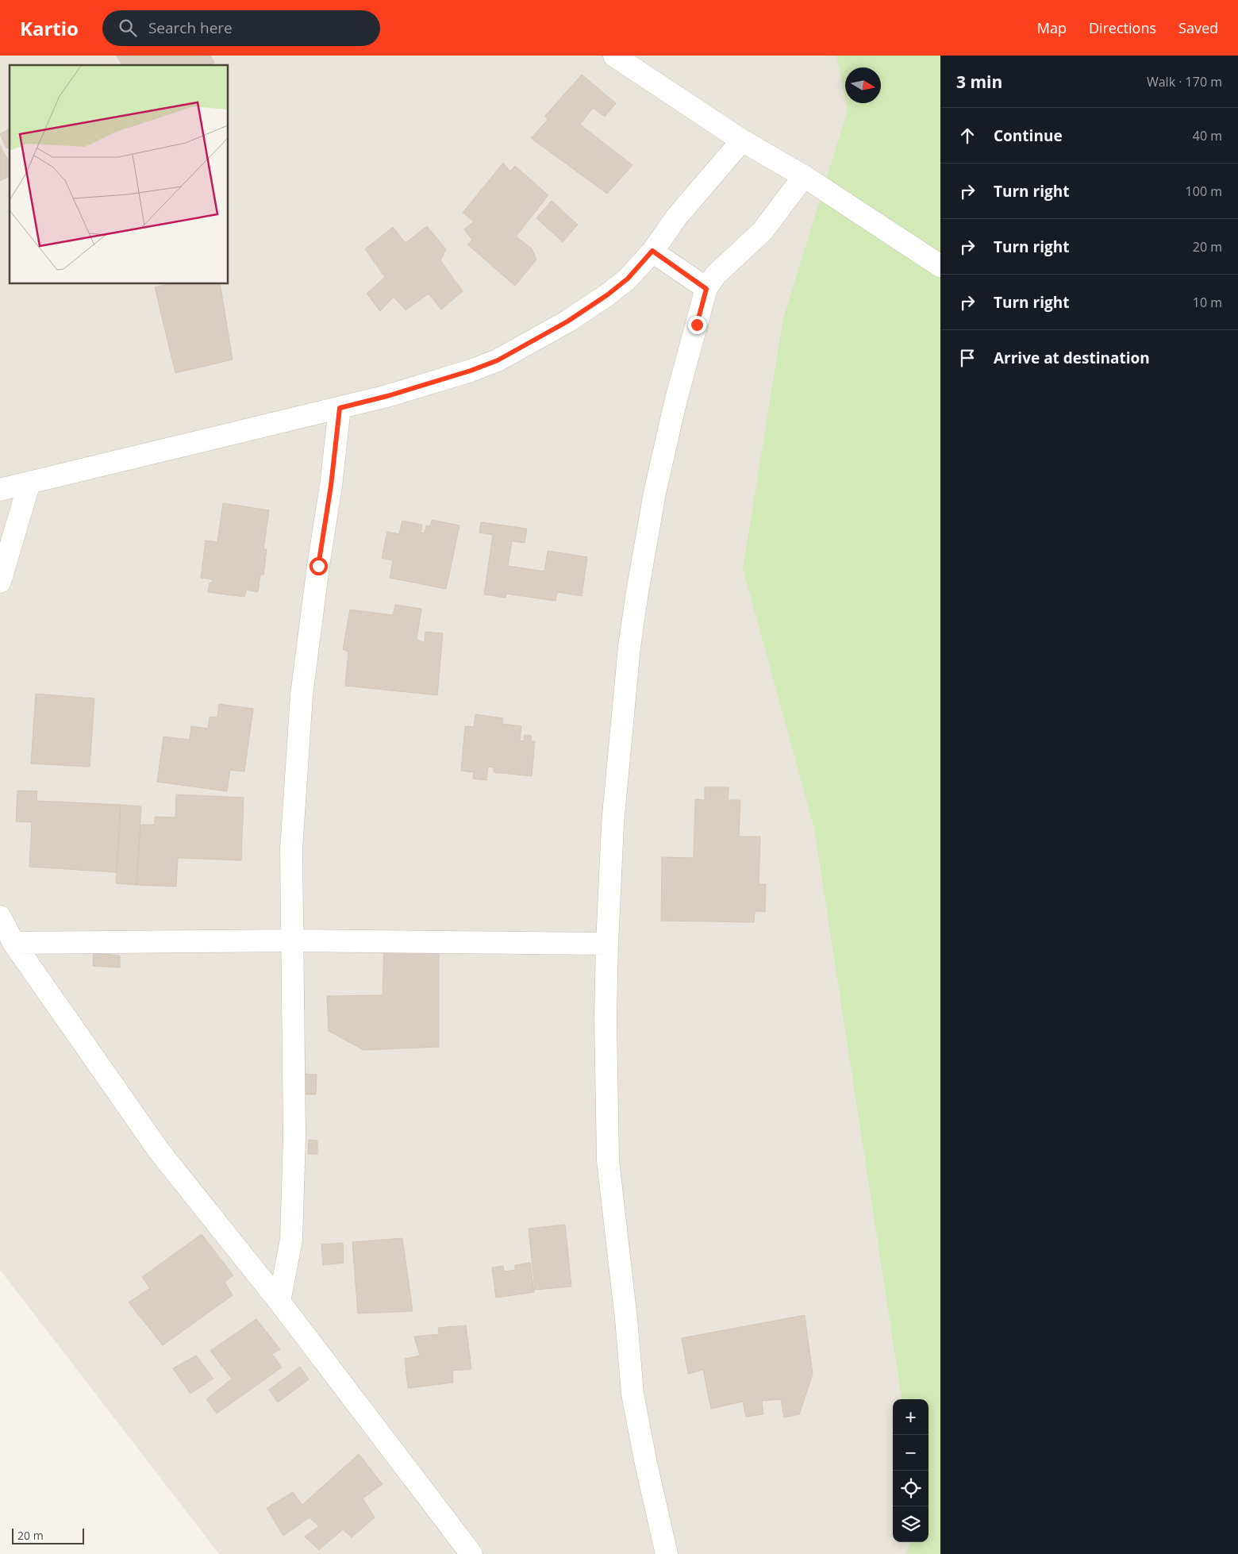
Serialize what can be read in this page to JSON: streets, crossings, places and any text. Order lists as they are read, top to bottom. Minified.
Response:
{"scale_bar":"20 m","north":"right","page":{"header":"Kartio","search":"Search here","nav":["Map","Directions","Saved"],"heading":["3 min","Walk · 170 m"],"list":[["Continue","40 m"],["Turn right","100 m"],["Turn right","20 m"],["Turn right","10 m"],"Arrive at destination"],"map_buttons":["+","−"],"scale":"20 m"}}
